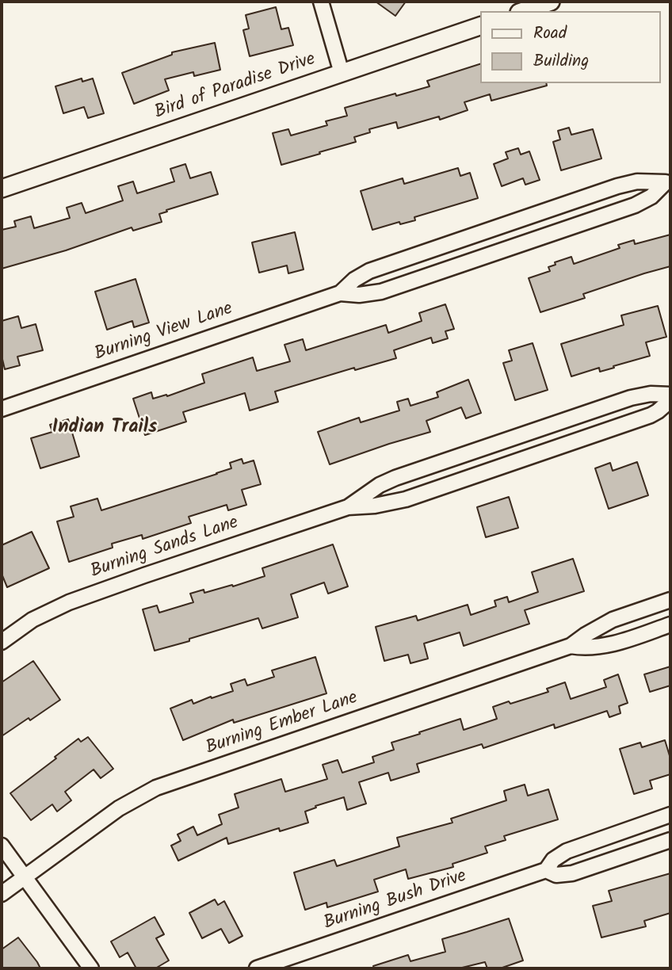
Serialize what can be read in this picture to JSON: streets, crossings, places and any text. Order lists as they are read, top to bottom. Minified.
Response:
{"streets":{"street":["Bird of Paradise Drive","Burning View Lane","Burning Sands Lane","Burning Ember Lane","Burning Bush Drive"]},"districts":["Indian Trails"],"legend":["Road","Building"]}
